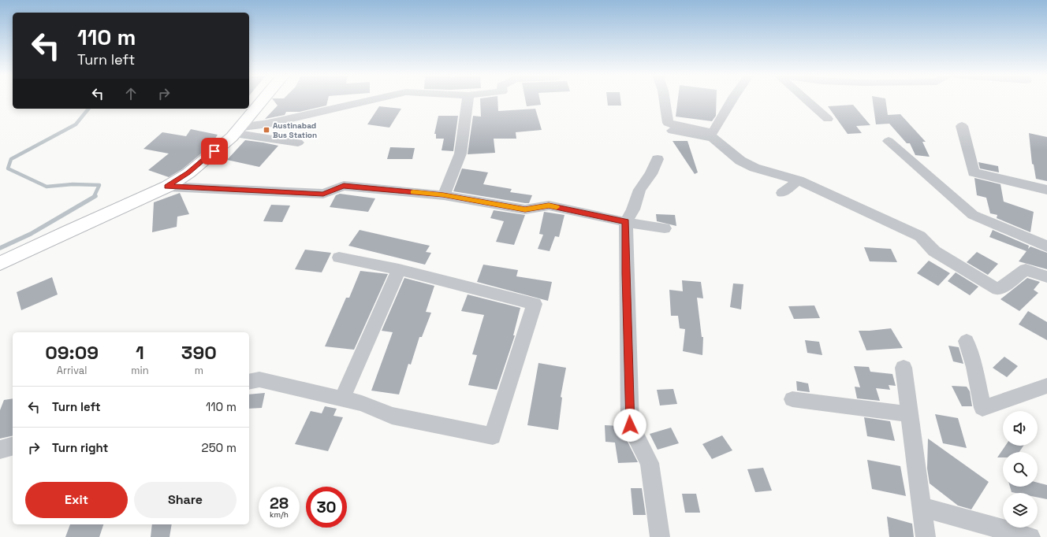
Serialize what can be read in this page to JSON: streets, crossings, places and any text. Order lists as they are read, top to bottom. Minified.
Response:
{"places":{"transit":["Austinabad Bus Station"]},"page":{"turn":["110 m","Turn left"],"eta":["09:09","Arrival","1","min","390","m"],"list":[{"name":"Turn left","value":"110 m"},{"name":"Turn right","value":"250 m"}],"buttons":["Exit","Share"],"speed":"28 km/h","limit":"30"}}
